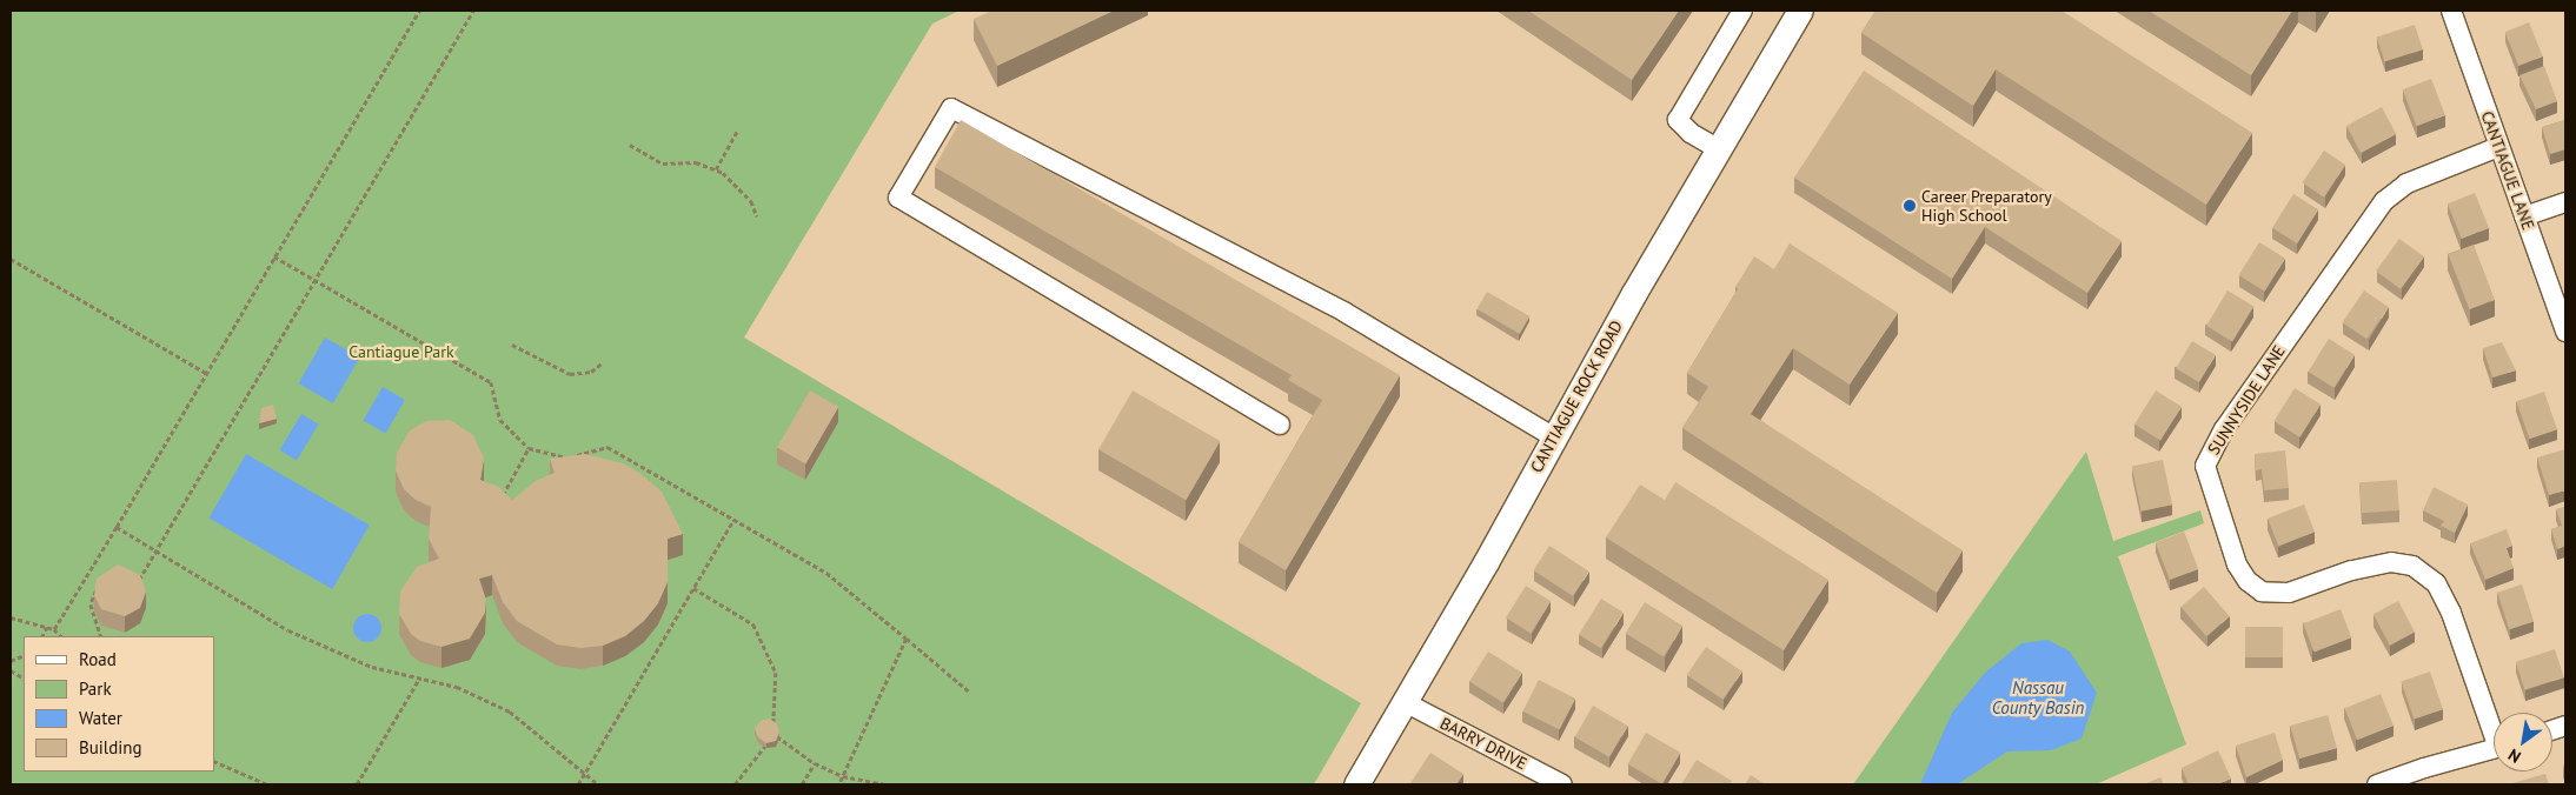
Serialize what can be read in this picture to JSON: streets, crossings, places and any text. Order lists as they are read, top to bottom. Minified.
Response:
{"streets":{"main road":["CANTIAGUE ROCK ROAD"],"street":["CANTIAGUE LANE","SUNNYSIDE LANE","BARRY DRIVE"]},"crossings":[["CANTIAGUE LANE","SUNNYSIDE LANE"],["CANTIAGUE ROCK ROAD","BARRY DRIVE"]],"water":["Nassau County Basin"],"parks":["Cantiague Park"],"places":["Career Preparatory High School"],"legend":["Road","Park","Water","Building"],"north":"bottom left"}
